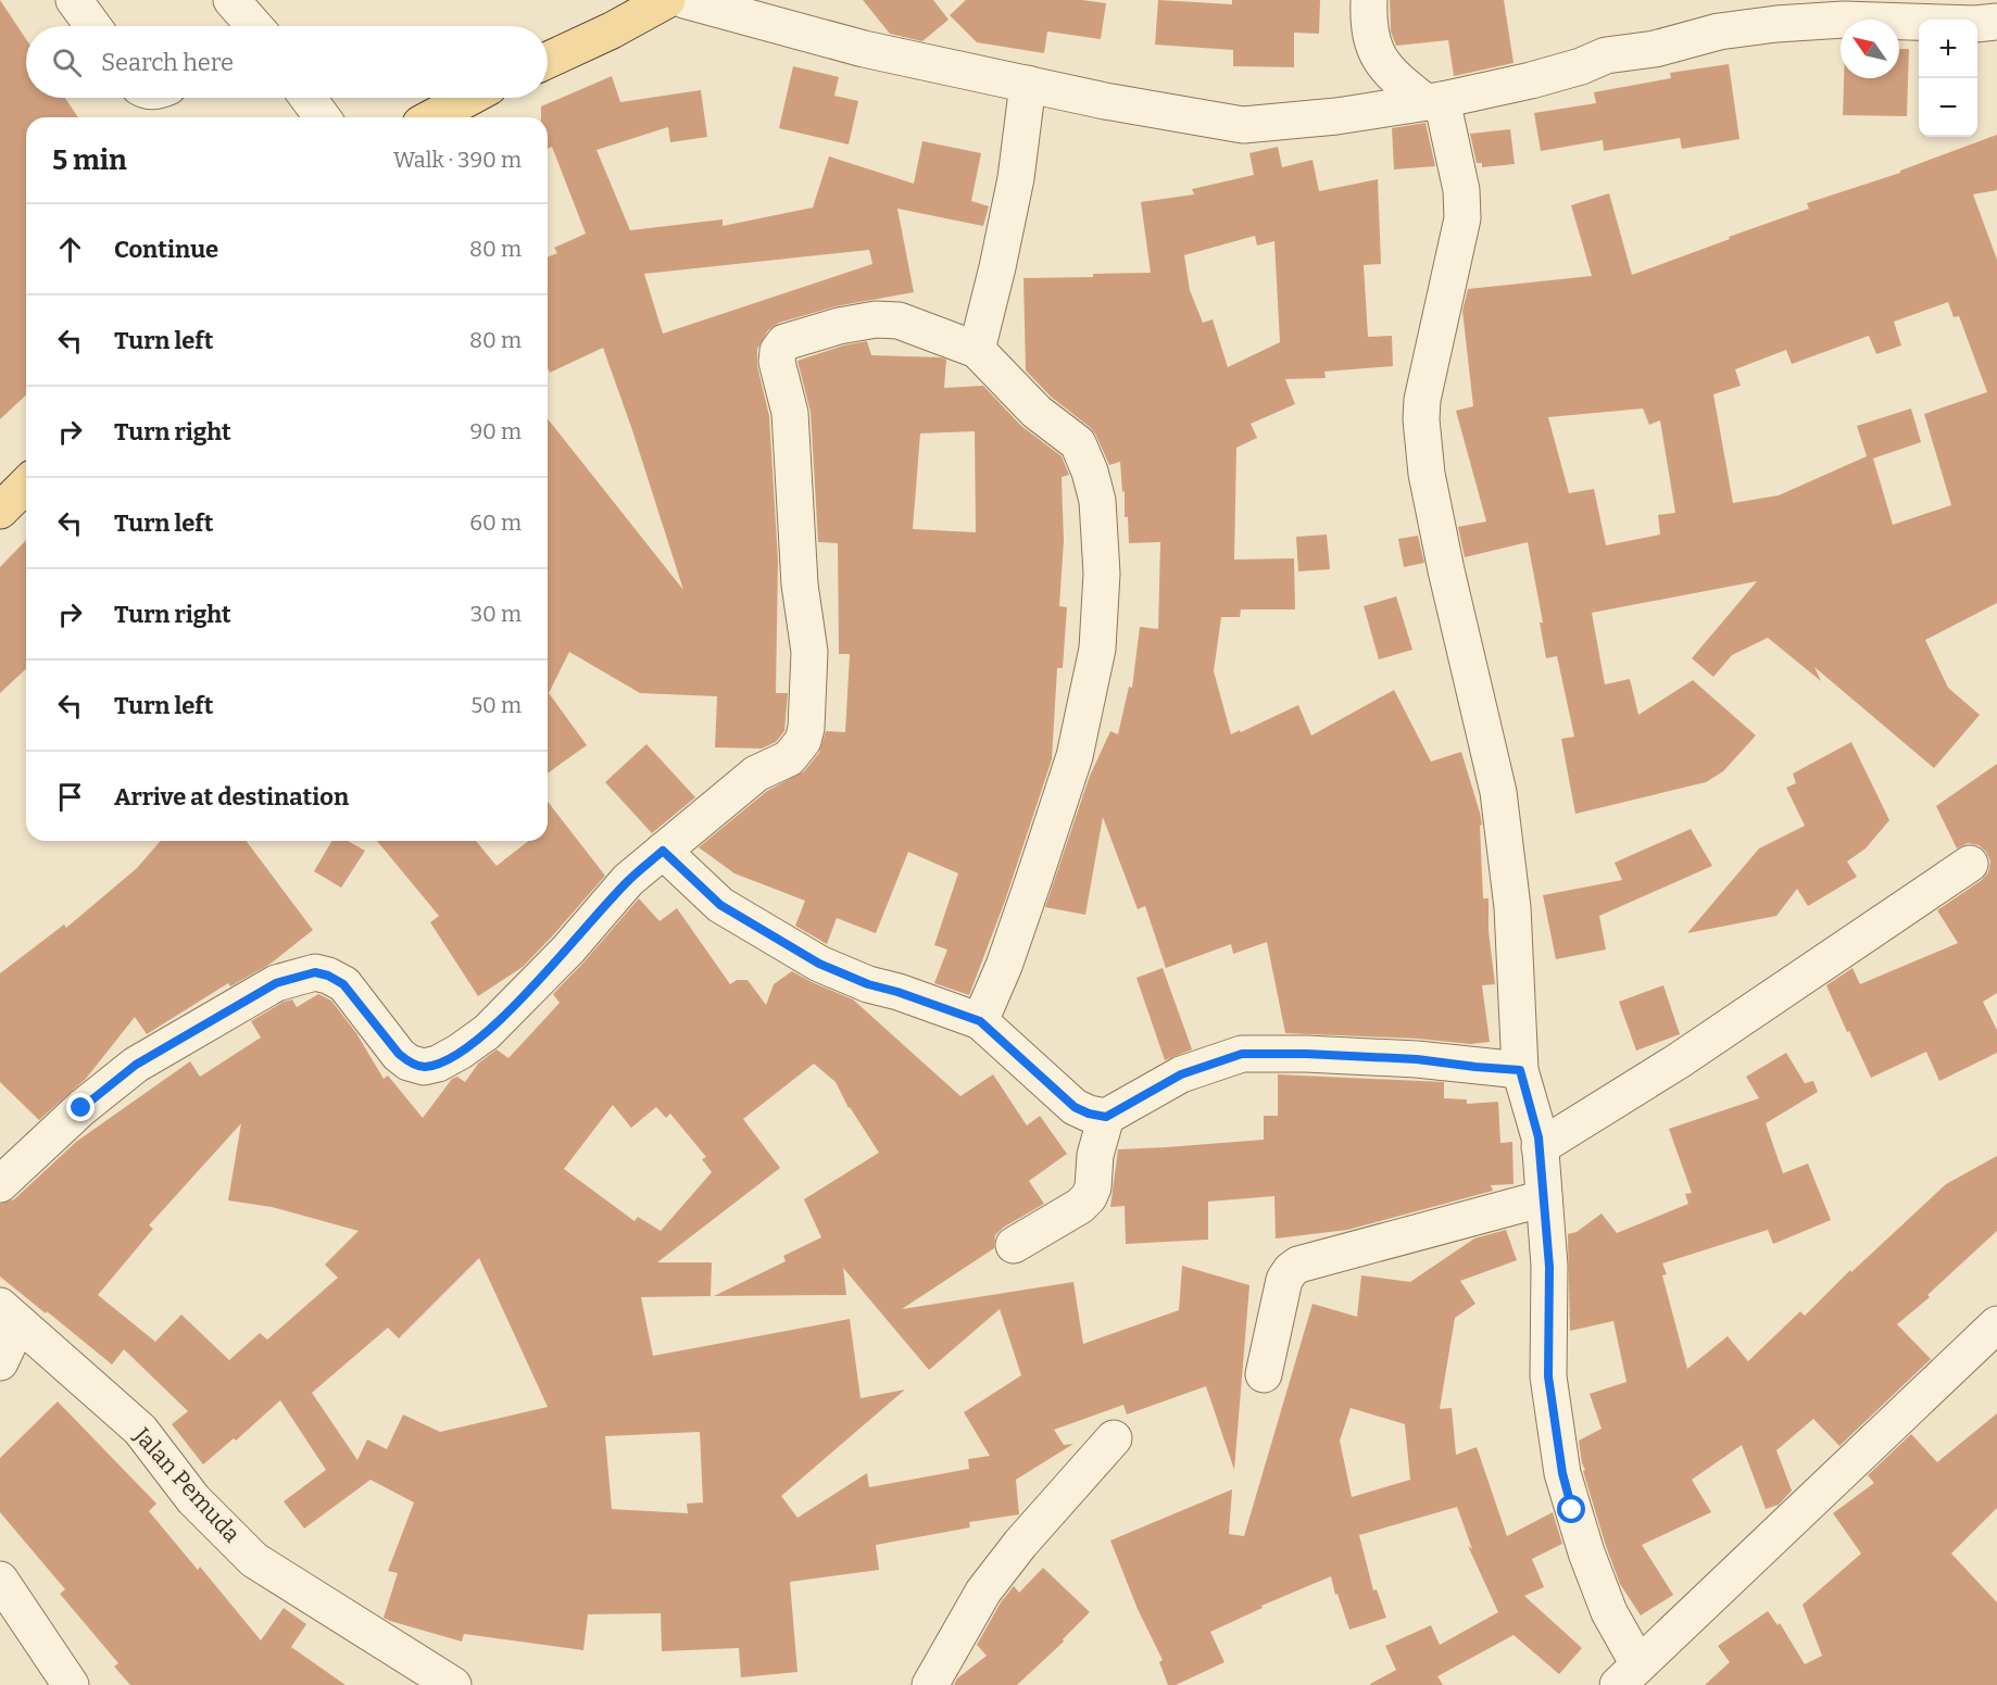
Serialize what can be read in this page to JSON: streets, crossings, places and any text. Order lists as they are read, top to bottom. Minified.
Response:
{"streets":{"street":["Jalan Pemuda"]},"north":"top left","page":{"map_buttons":["+","−"],"search":"Search here","heading":["5 min","Walk · 390 m"],"list":[["Continue","80 m"],["Turn left","80 m"],["Turn right","90 m"],["Turn left","60 m"],["Turn right","30 m"],["Turn left","50 m"],"Arrive at destination"]}}
